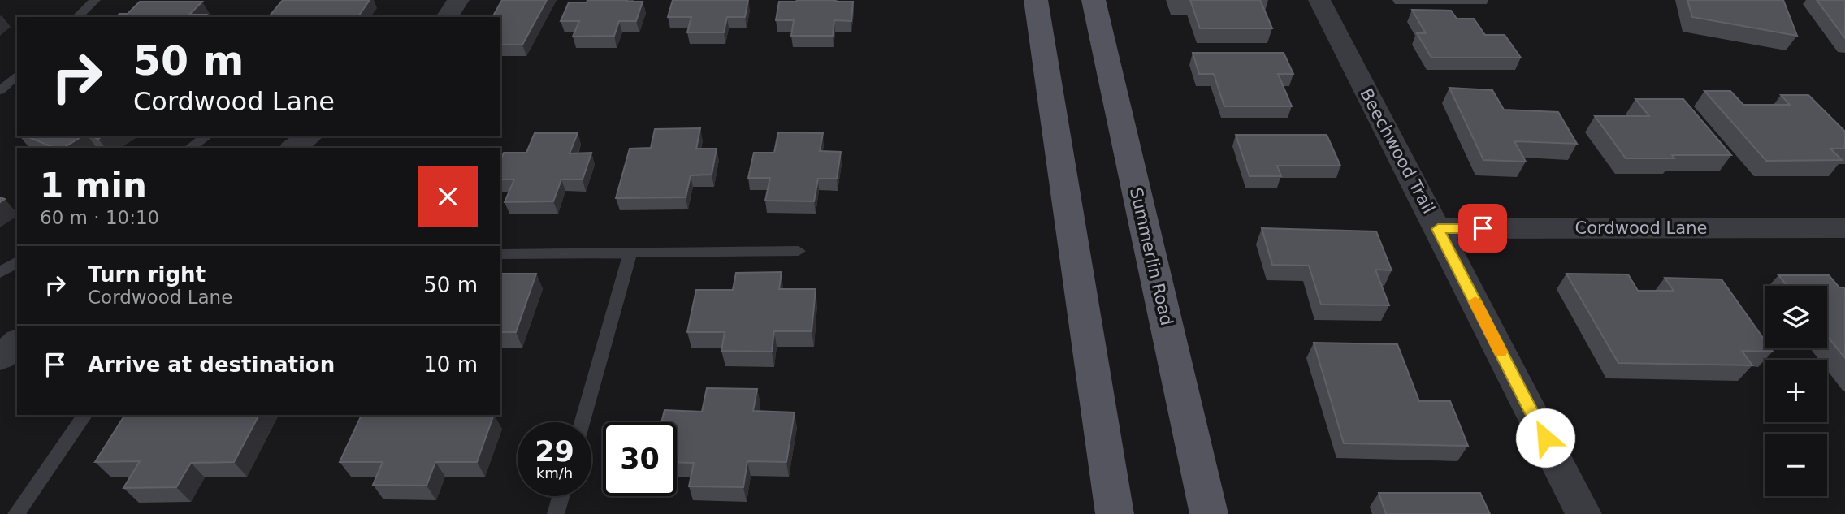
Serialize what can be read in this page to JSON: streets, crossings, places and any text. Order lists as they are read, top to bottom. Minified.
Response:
{"streets":{"main road":["Summerlin Road"],"street":["Beechwood Trail","Cordwood Lane"]},"crossings":[["Beechwood Trail","Cordwood Lane"]],"page":{"turn":["50 m","Cordwood Lane"],"heading":["1 min","60 m · 10:10"],"list":[{"name":"Turn right","note":"Cordwood Lane","value":"50 m"},{"name":"Arrive at destination","value":"10 m"}],"map_buttons":["+","−"],"speed":"29 km/h","limit":"30"}}
